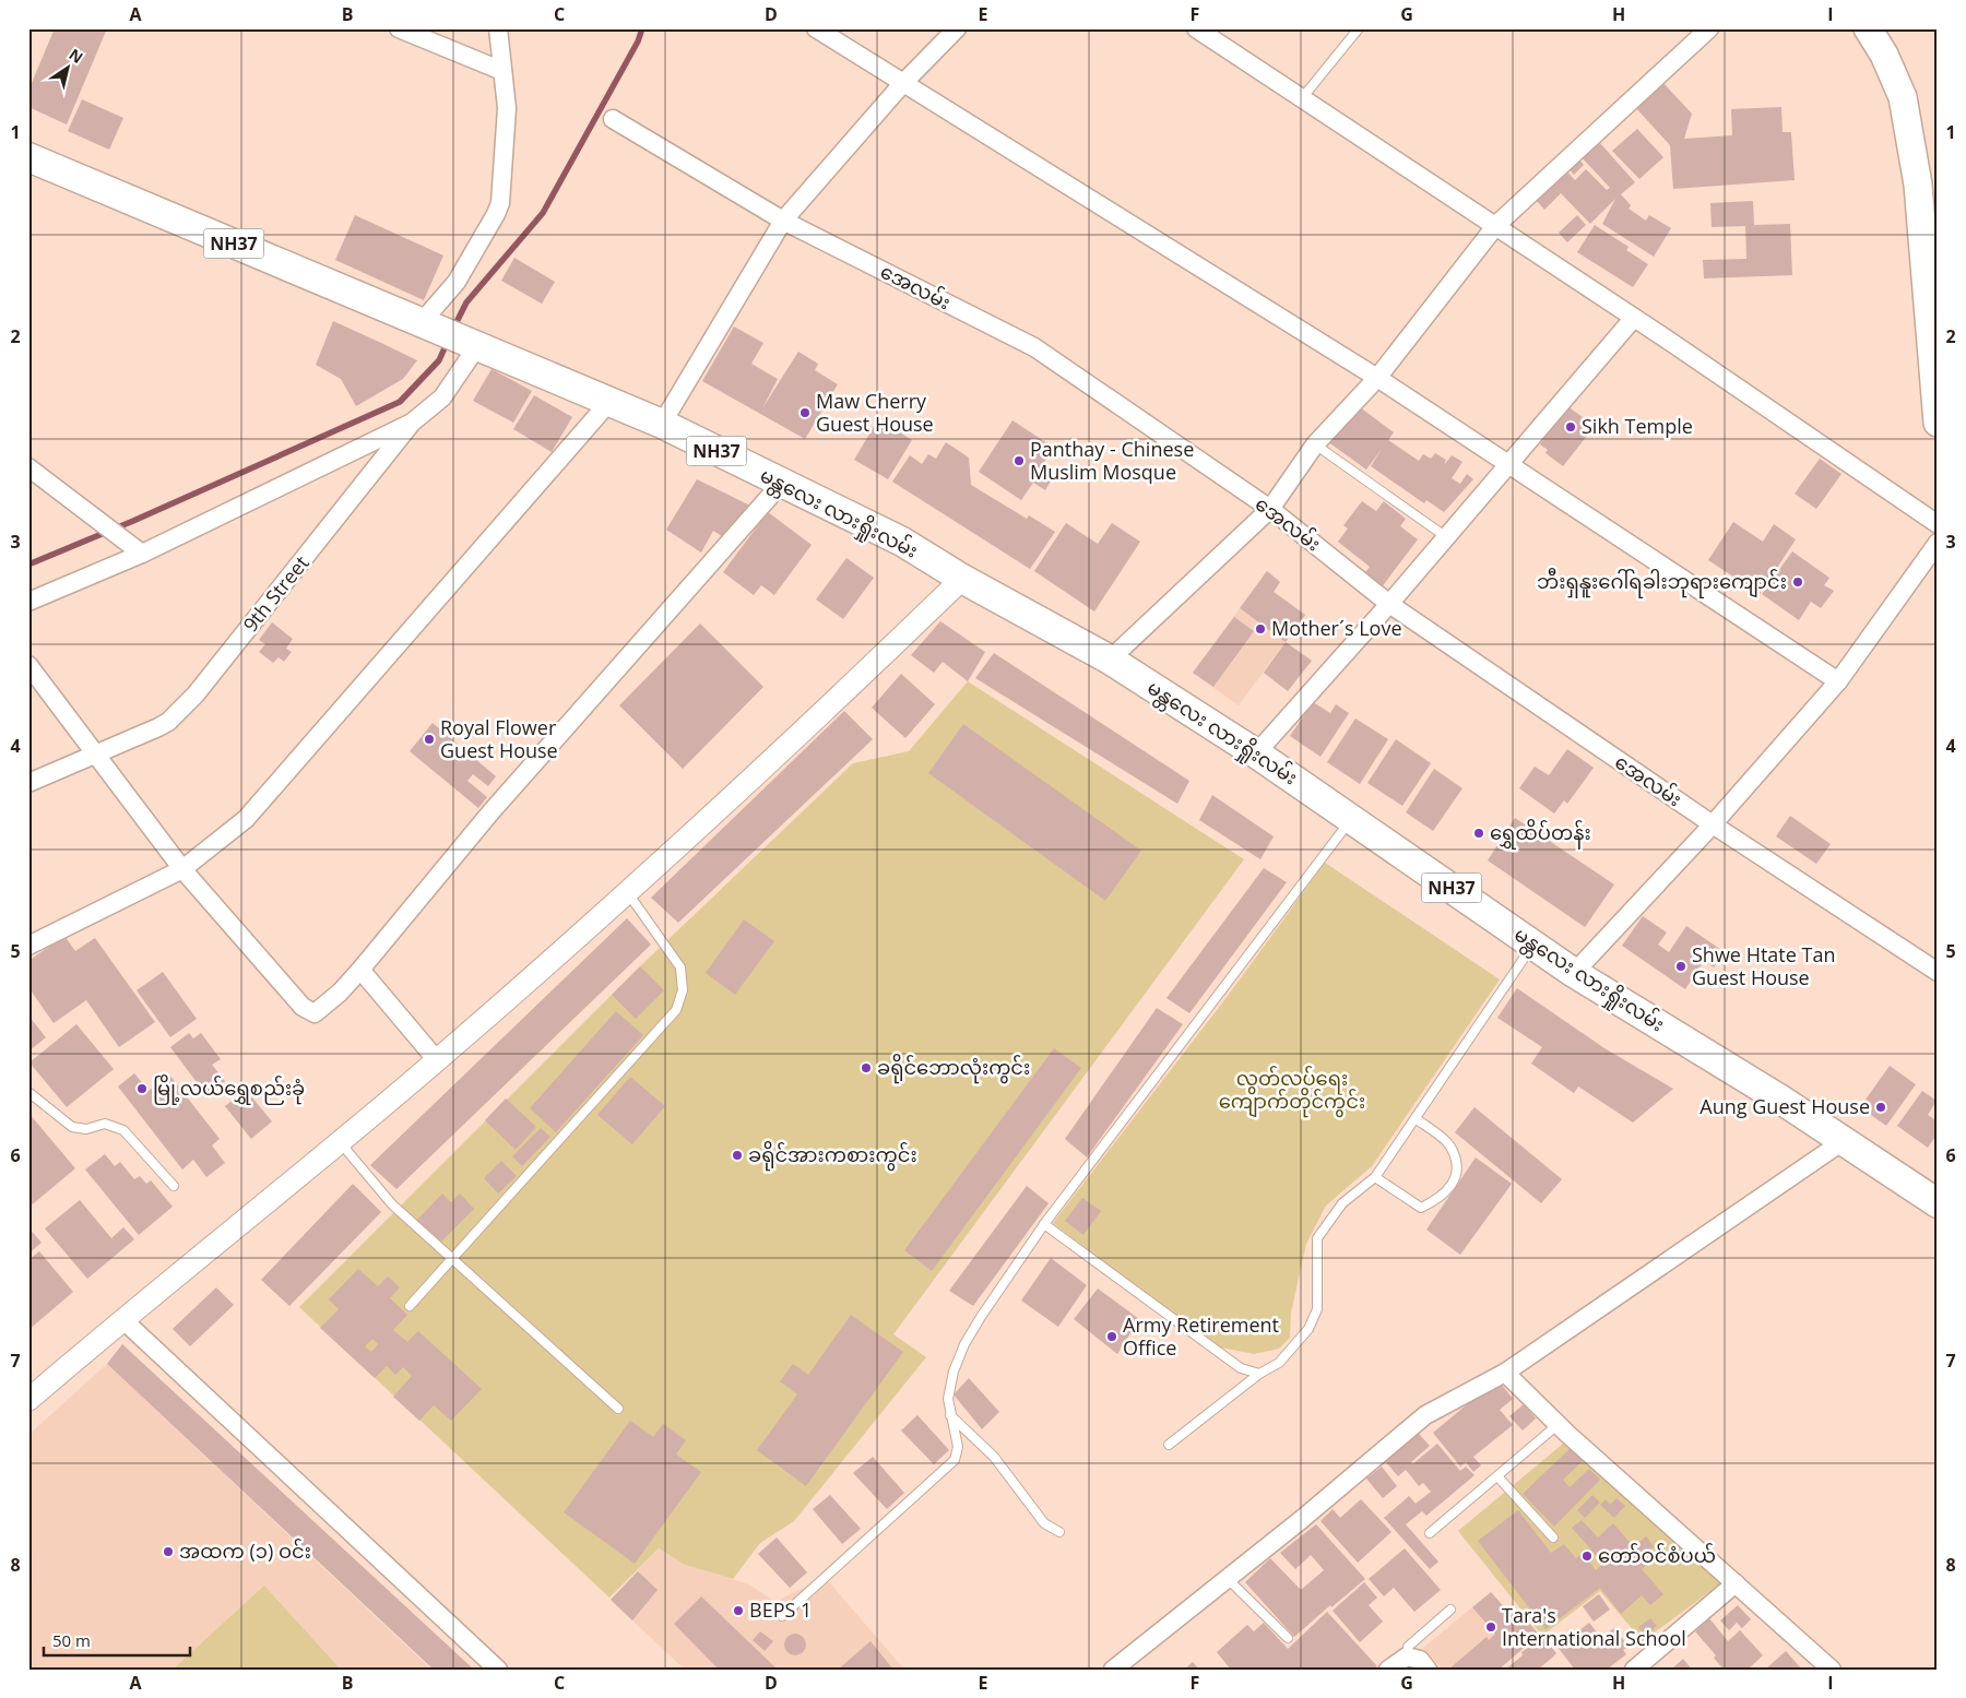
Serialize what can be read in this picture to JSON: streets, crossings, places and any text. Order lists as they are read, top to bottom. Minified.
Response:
{"streets":{"highway":["NH37","မန္တလေး လားရှိုးလမ်း"],"street":["အေလမ်း","9th Street"]},"crossings":[["NH37","မန္တလေး လားရှိုးလမ်း"],["NH37","9th Street"],["မန္တလေး လားရှိုးလမ်း","9th Street"]],"parks":["လွတ်လပ်ရေး ကျောက်တိုင်ကွင်း"],"places":["Maw Cherry Guest House","Sikh Temple","Panthay - Chinese Muslim Mosque","ဘီးရှနူးဂေါ်ရခါးဘုရားကျောင်း","Mother´s Love","Royal Flower Guest House","ရွှေထိပ်တန်း","Shwe Htate Tan Guest House","ခရိုင်ဘောလုံးကွင်း","မြို့လယ်ရွှေစည်းခုံ","Aung Guest House","ခရိုင်အားကစားကွင်း","Army Retirement Office","အထက (၁) ဝင်း","တော်ဝင်စံပယ်","BEPS 1","Tara's International School"],"scale_bar":"50 m","north":"top right","grid":{"columns":["A","B","C","D","E","F","G","H","I"],"rows":["1","2","3","4","5","6","7","8"]}}
